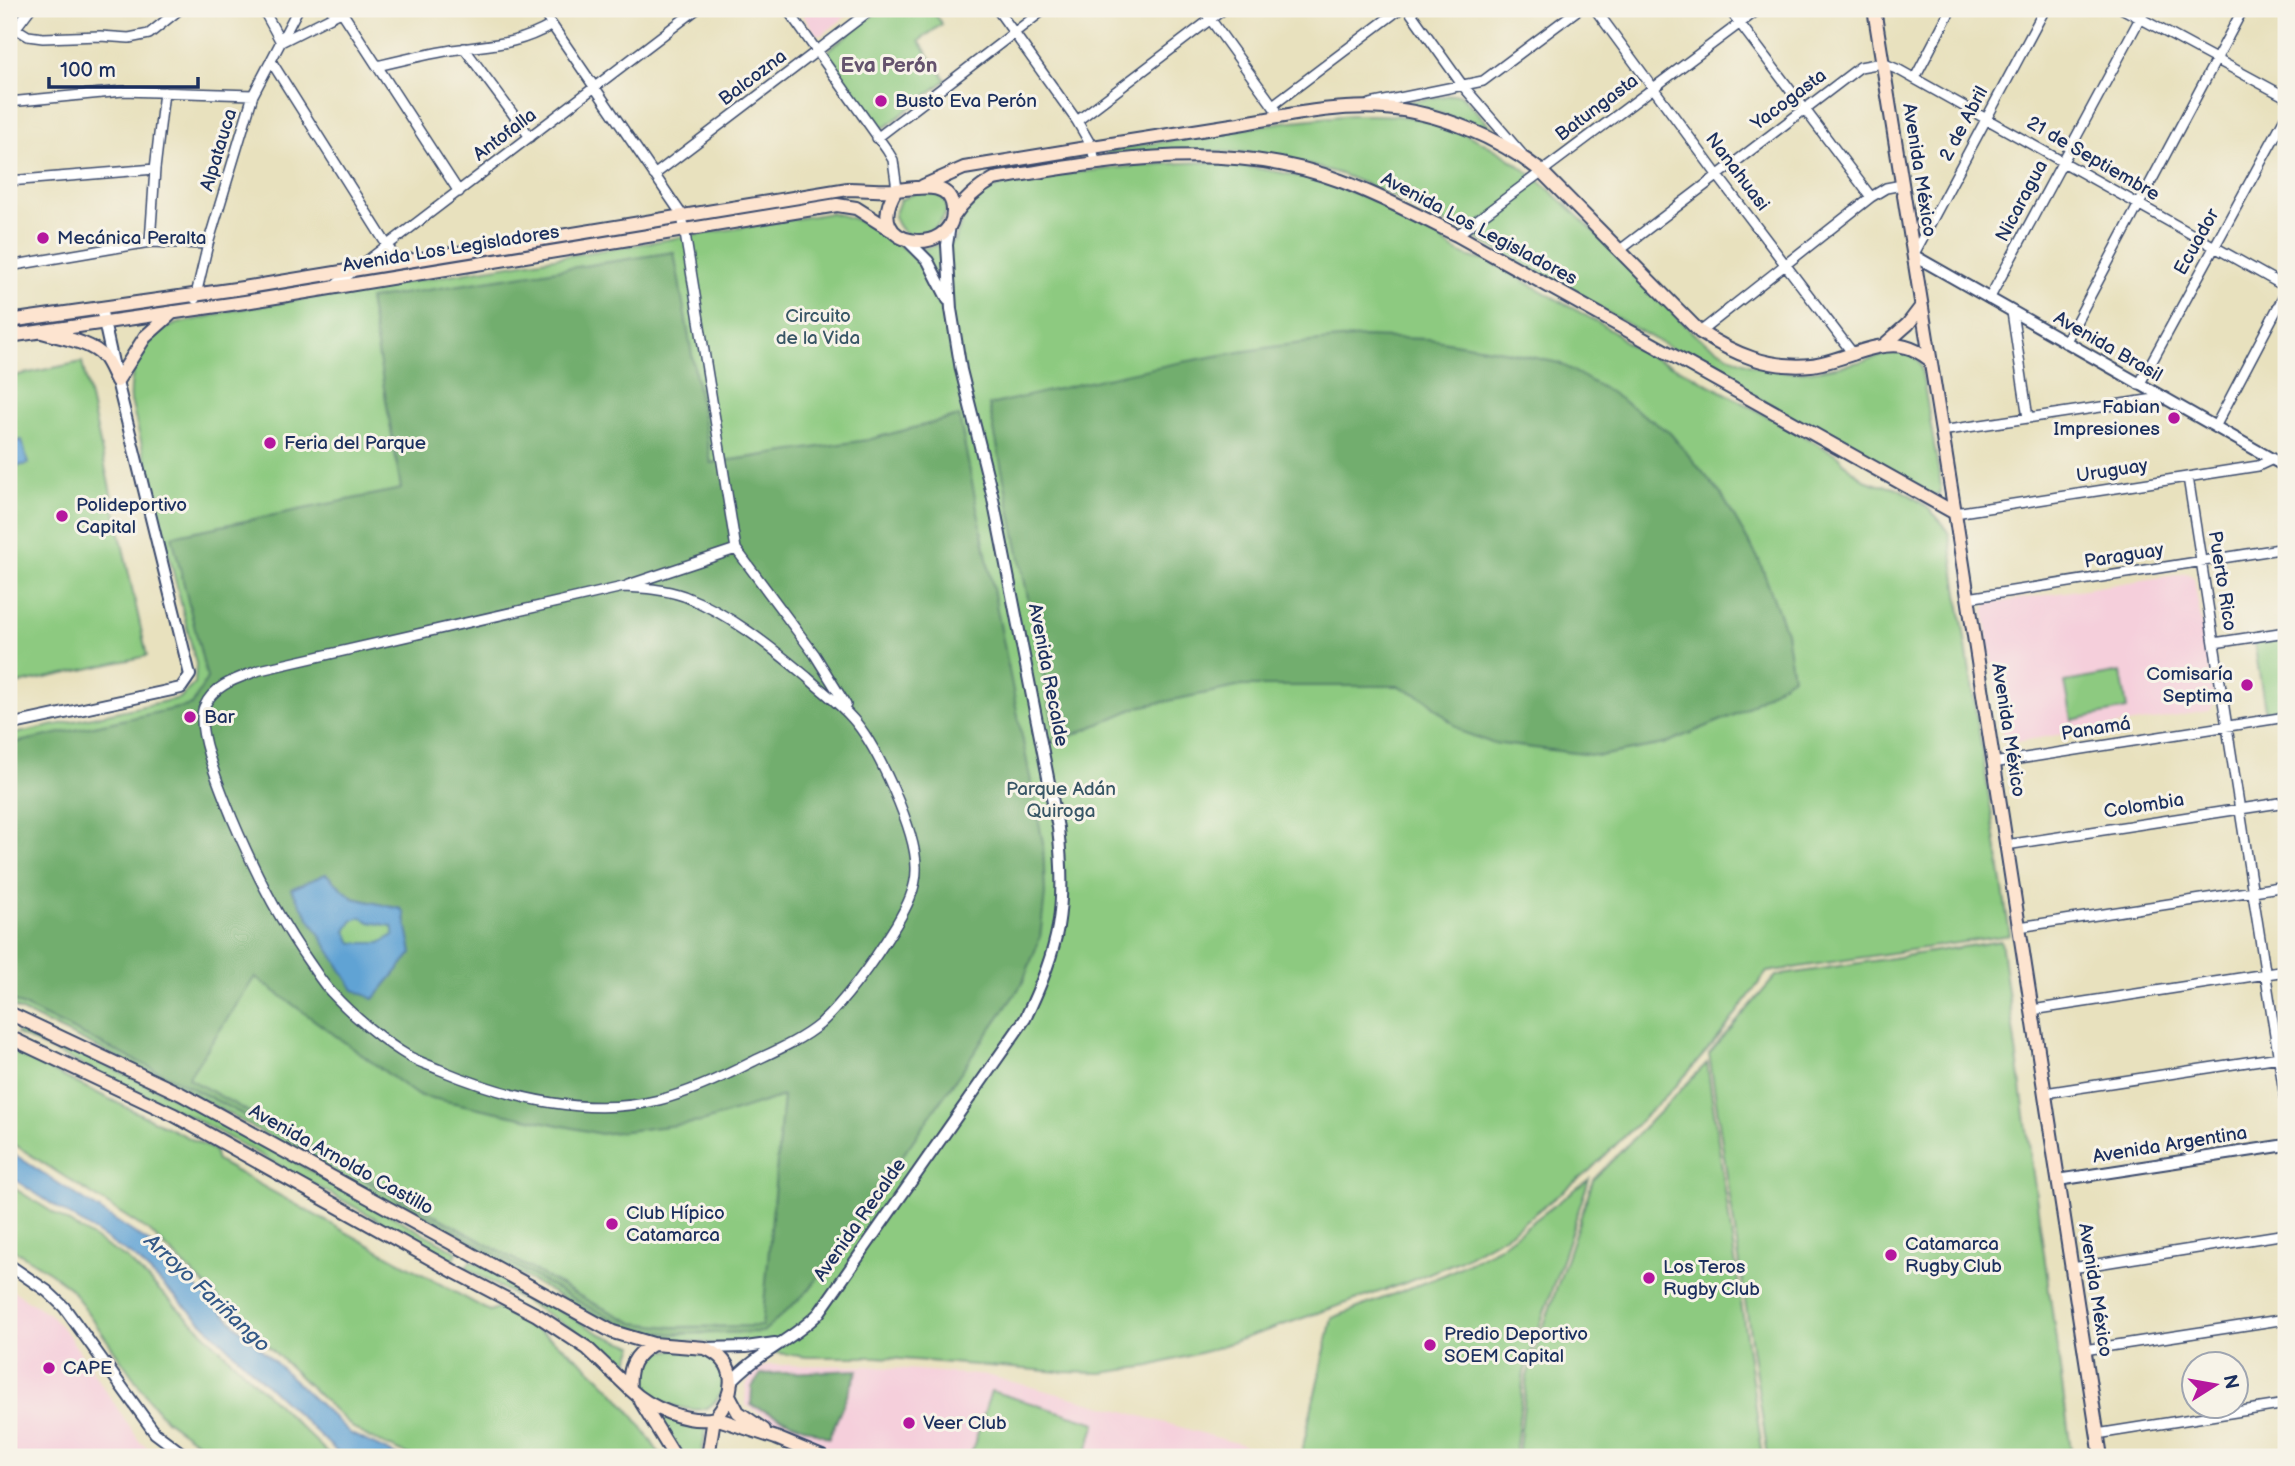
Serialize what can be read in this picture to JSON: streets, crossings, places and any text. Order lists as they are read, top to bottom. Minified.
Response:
{"streets":{"main road":["Avenida México","Avenida Los Legisladores","Avenida Arnoldo Castillo"],"street":["Balcozna","Yacogasta","Batungasta","2 de Abril","Antofalla","Alpatauca","21 de Septiembre","Nanahuasi","Nicaragua","Ecuador","Avenida Brasil","Uruguay","Paraguay","Puerto Rico","Avenida Recalde","Panamá","Colombia","Avenida Argentina"]},"crossings":[["Yacogasta","21 de Septiembre"],["Yacogasta","Avenida México"],["Yacogasta","Nanahuasi"],["Batungasta","Nanahuasi"],["Batungasta","Avenida Los Legisladores"],["2 de Abril","21 de Septiembre"],["2 de Abril","Avenida México"],["2 de Abril","Avenida Brasil"],["Antofalla","Avenida Los Legisladores"],["Alpatauca","Avenida Los Legisladores"],["21 de Septiembre","Avenida México"],["21 de Septiembre","Nicaragua"],["21 de Septiembre","Ecuador"],["Avenida México","Avenida Los Legisladores"],["Avenida México","Avenida Brasil"],["Avenida México","Uruguay"],["Avenida México","Paraguay"],["Avenida México","Panamá"],["Avenida México","Colombia"],["Avenida México","Avenida Argentina"],["Nicaragua","Avenida Brasil"],["Avenida Los Legisladores","Uruguay"],["Avenida Los Legisladores","Avenida Recalde"],["Ecuador","Avenida Brasil"],["Avenida Brasil","Uruguay"],["Uruguay","Puerto Rico"],["Paraguay","Puerto Rico"],["Puerto Rico","Panamá"],["Puerto Rico","Colombia"],["Avenida Recalde","Avenida Arnoldo Castillo"]],"districts":["Eva Perón"],"water":["Arroyo Fariñango"],"parks":["Circuito de la Vida","Parque Adán Quiroga"],"places":["Busto Eva Perón","Mecánica Peralta","Fabian Impresiones","Feria del Parque","Polideportivo Capital","Comisaría Septima","Bar","Club Hípico Catamarca","Catamarca Rugby Club","Los Teros Rugby Club","Predio Deportivo SOEM Capital","CAPE","Veer Club"],"scale_bar":"100 m","north":"right"}
